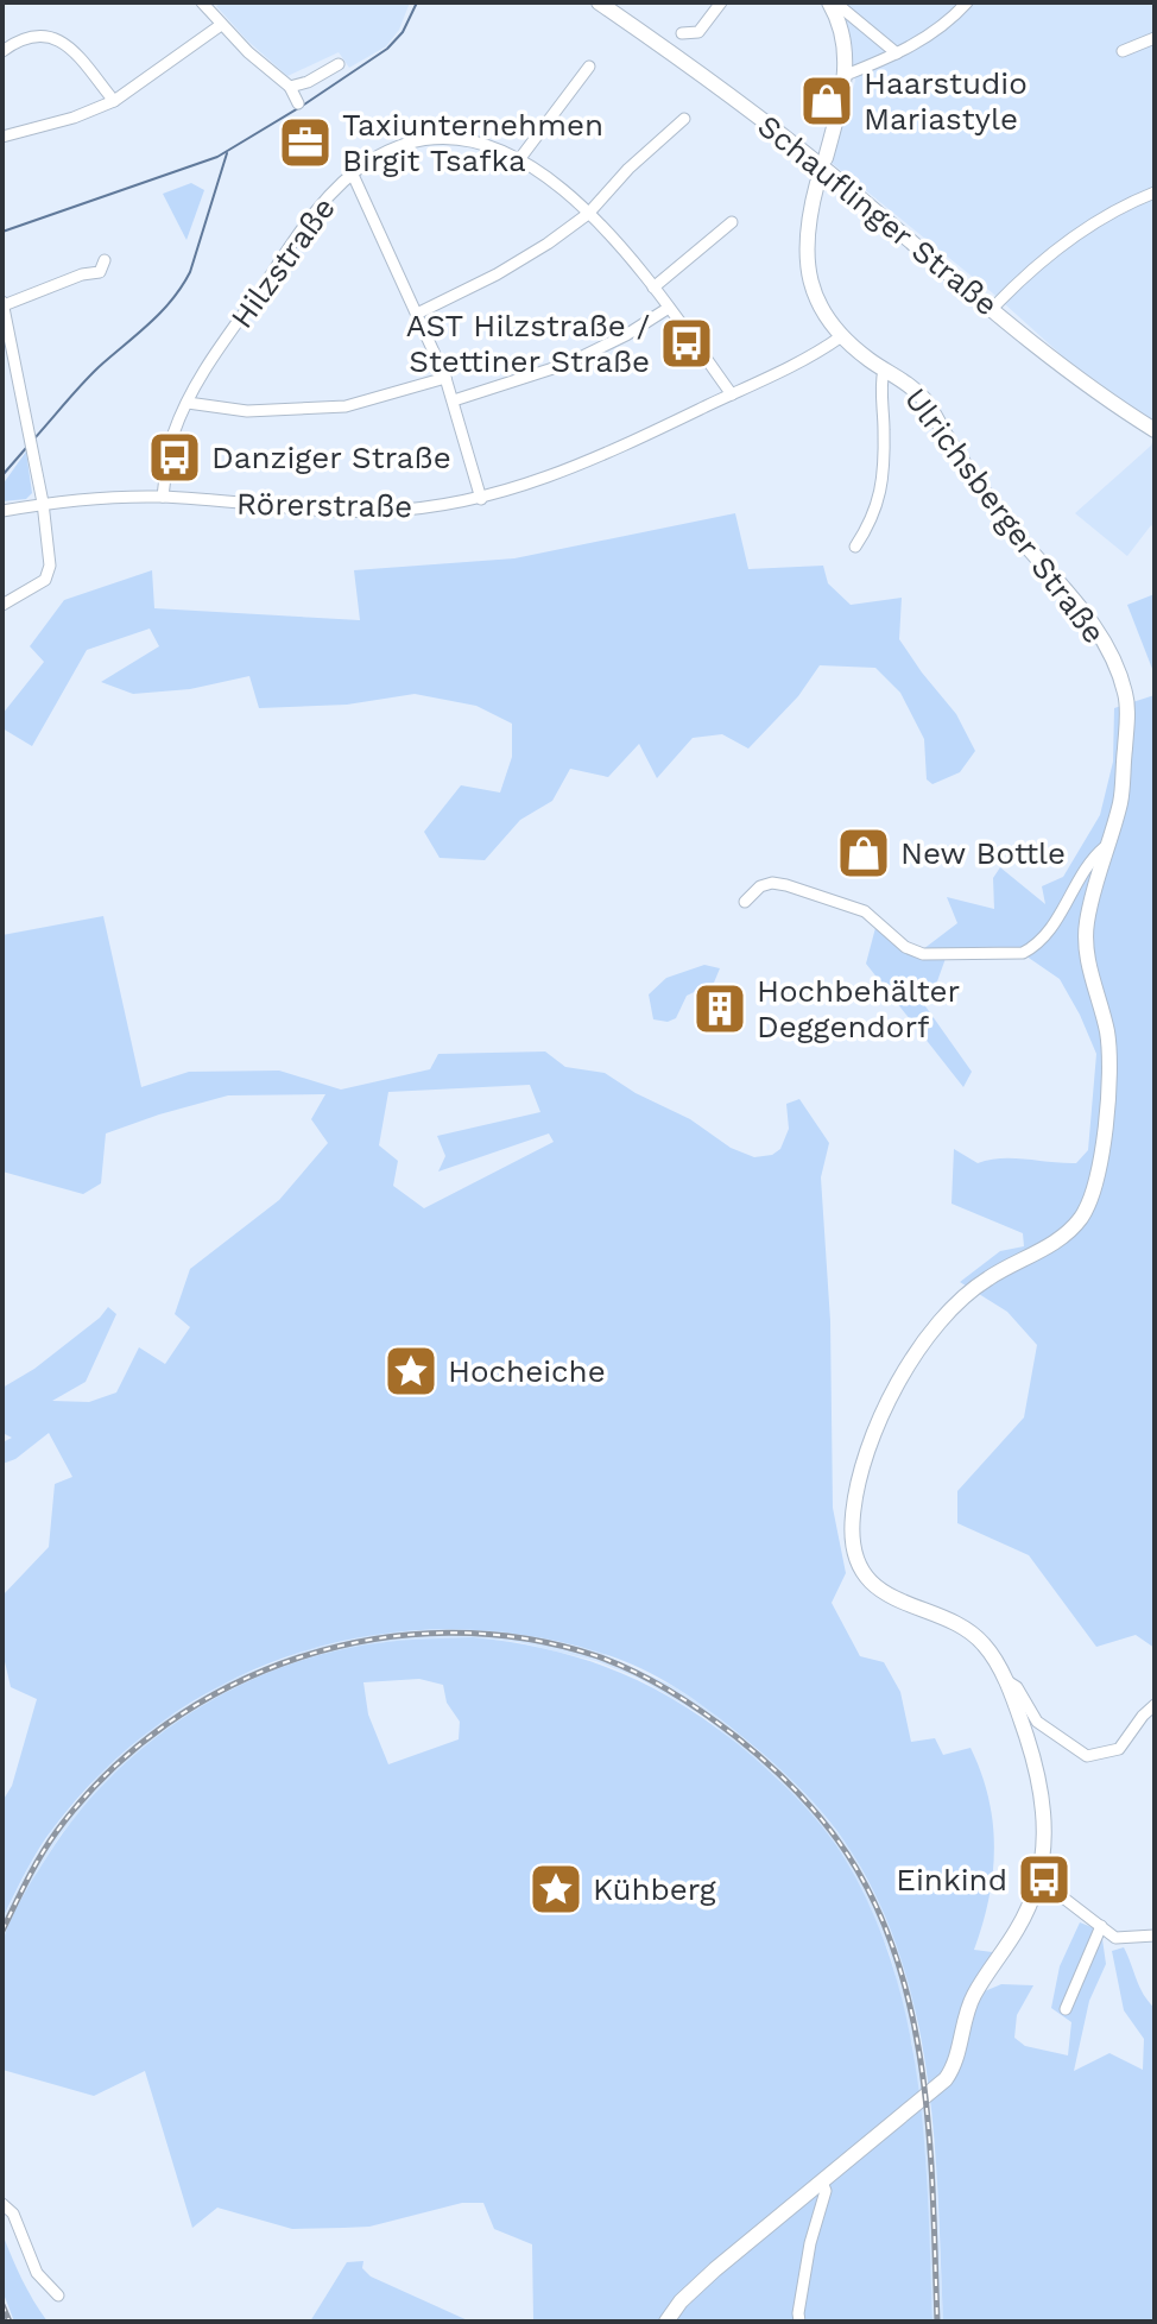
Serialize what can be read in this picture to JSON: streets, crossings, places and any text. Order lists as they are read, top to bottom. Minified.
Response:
{"streets":{"street":["Schauflinger Straße","Hilzstraße","Rörerstraße","Ulrichsberger Straße"]},"crossings":[["Hilzstraße","Rörerstraße"],["Rörerstraße","Ulrichsberger Straße"]],"places":{"shop":["Haarstudio Mariastyle","New Bottle"],"office":["Taxiunternehmen Birgit Tsafka"],"bus stop":["AST Hilzstraße / Stettiner Straße","Danziger Straße","Einkind"],"building":["Hochbehälter Deggendorf"],"place":["Hocheiche","Kühberg"]}}
